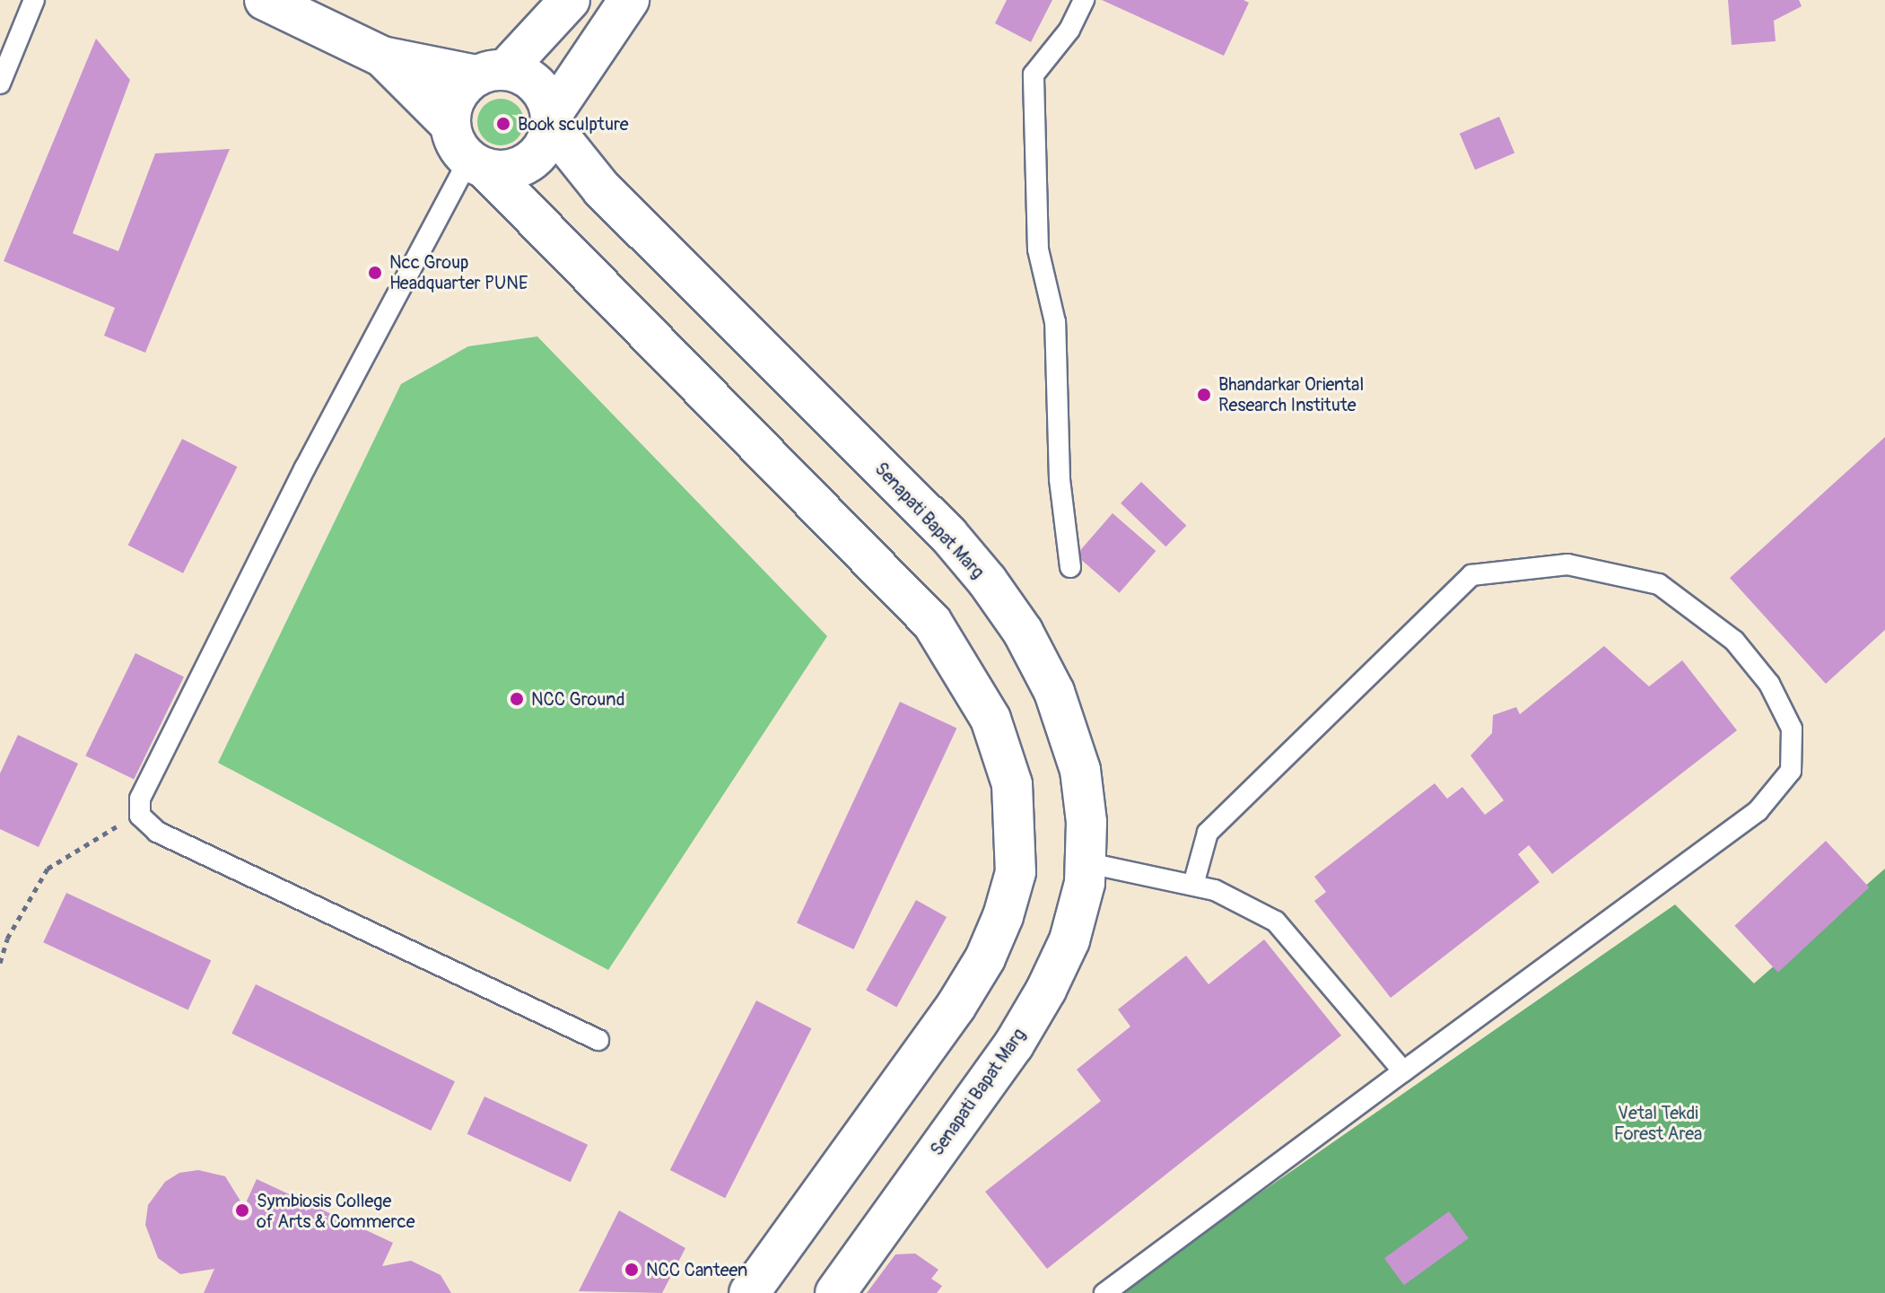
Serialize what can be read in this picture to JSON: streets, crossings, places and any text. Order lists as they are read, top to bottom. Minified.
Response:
{"streets":{"main road":["Senapati Bapat Marg"]},"parks":["Vetal Tekdi Forest Area"],"places":["Book sculpture","Ncc Group Headquarter PUNE","Bhandarkar Oriental Research Institute","NCC Ground","Symbiosis College of Arts & Commerce","NCC Canteen"]}
